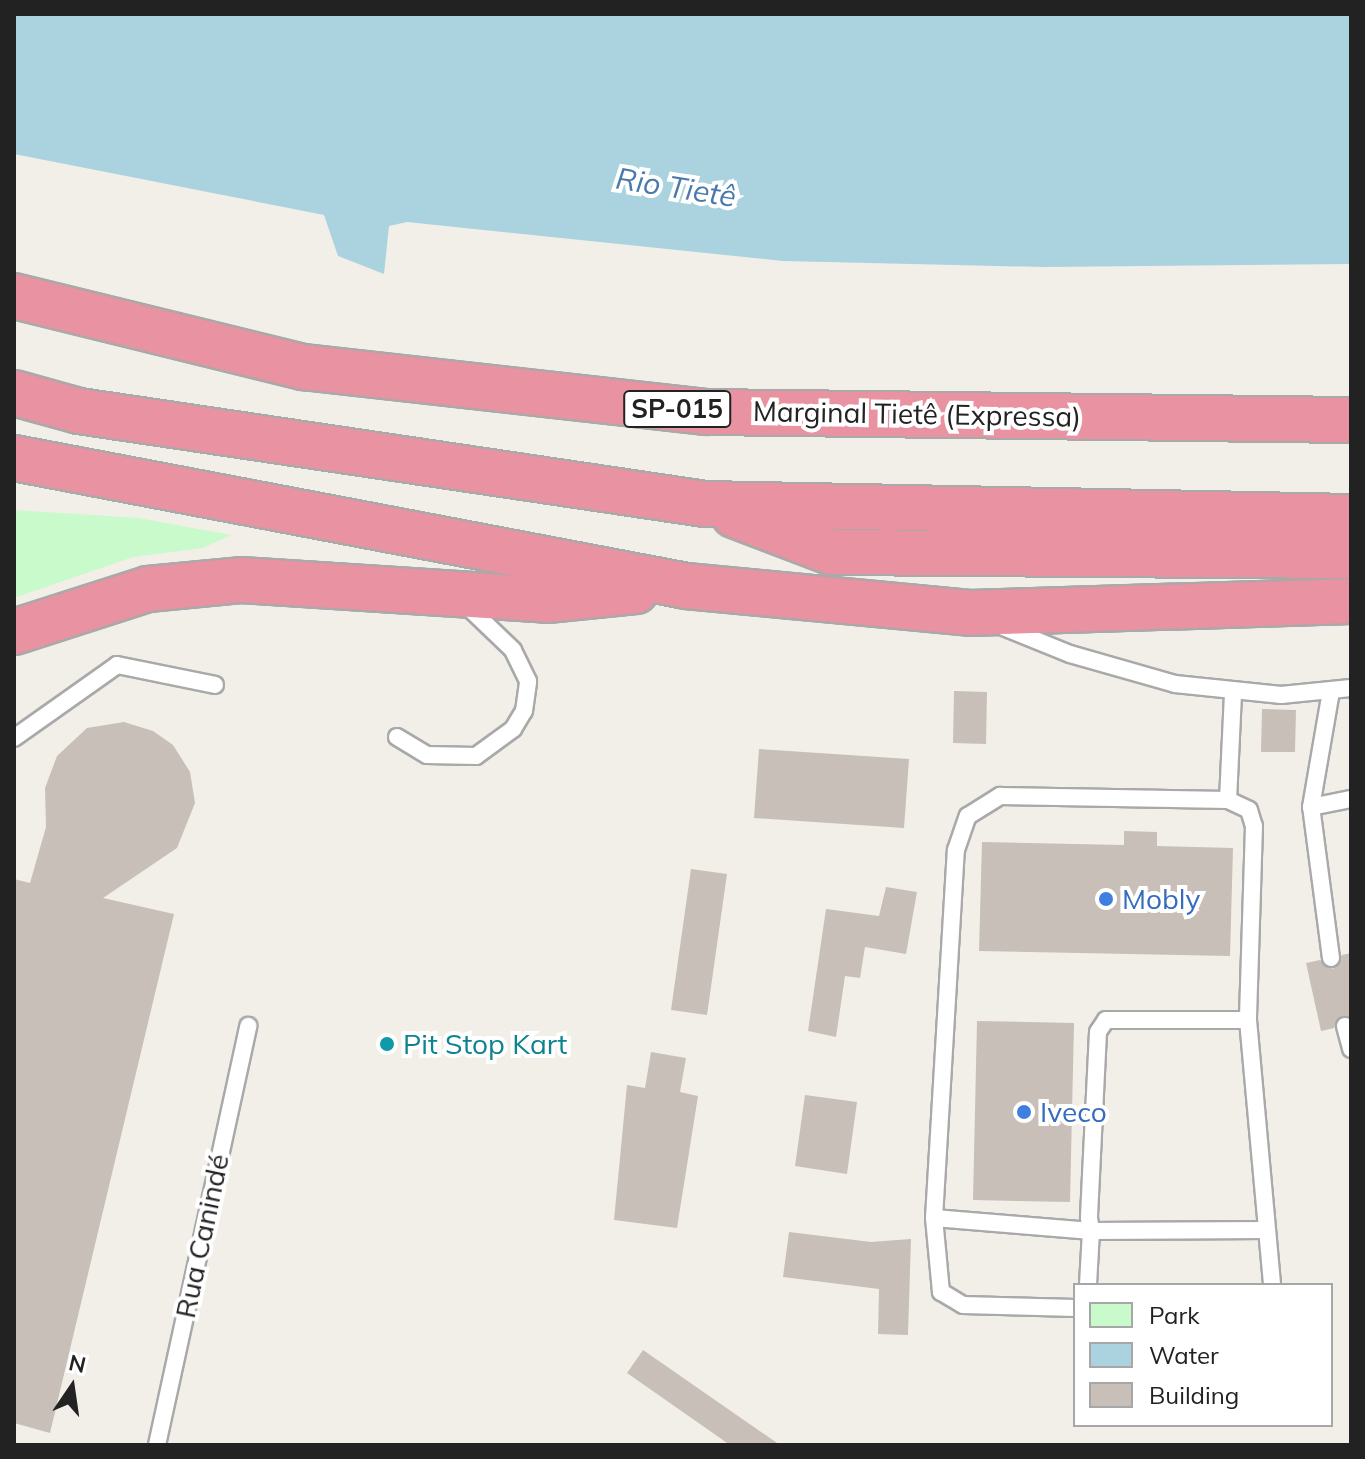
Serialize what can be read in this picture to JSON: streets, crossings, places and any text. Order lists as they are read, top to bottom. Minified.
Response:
{"streets":{"highway":["SP-015","Marginal Tietê (Expressa)"],"lane":["Rua Canindé"]},"water":["Rio Tietê"],"places":["Mobly","Pit Stop Kart","Iveco"],"legend":["Park","Water","Building"],"north":"top"}
